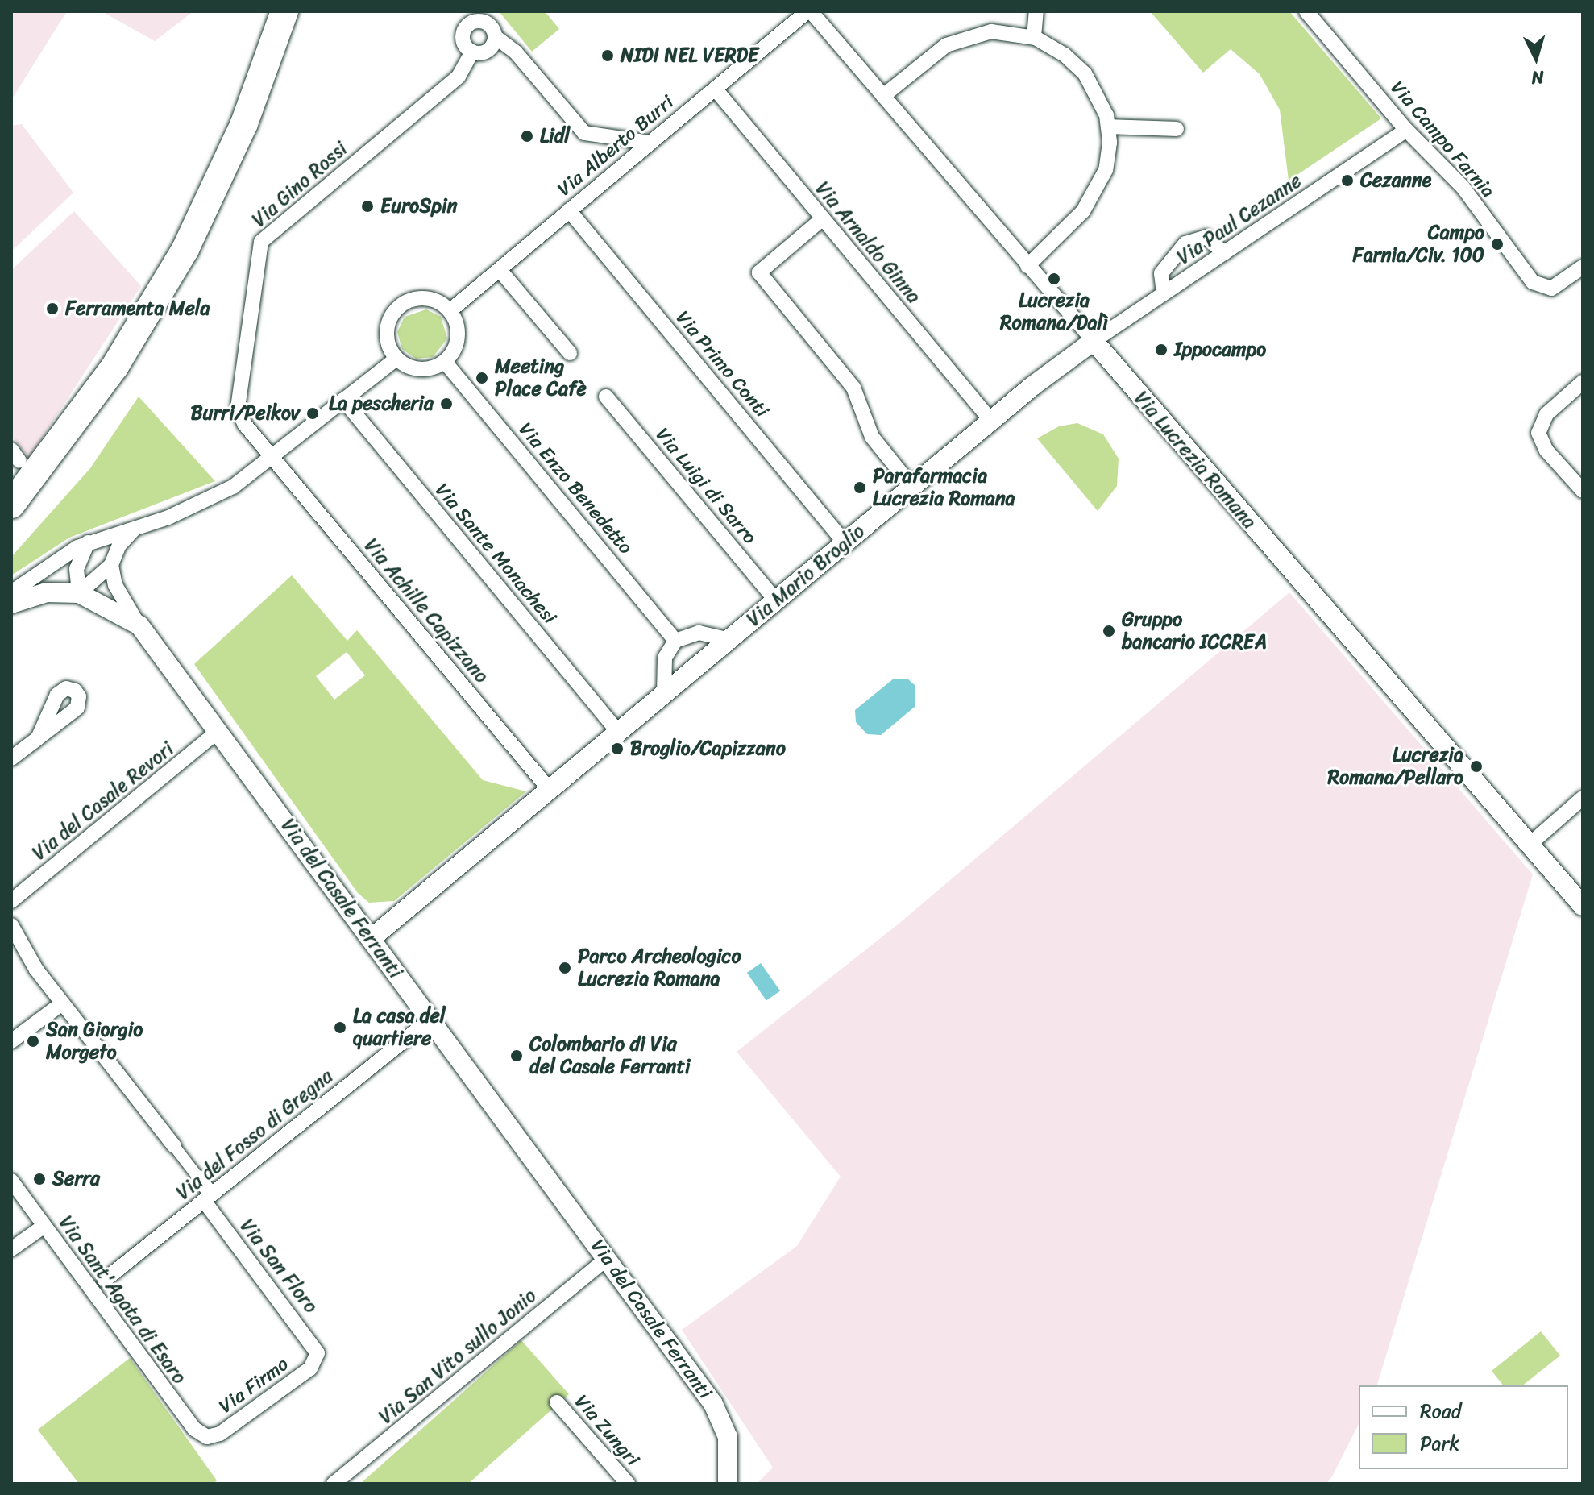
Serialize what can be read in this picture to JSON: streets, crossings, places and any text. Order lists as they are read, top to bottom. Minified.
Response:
{"streets":{"street":["Via Campo Farnia","Via Alberto Burri","Via Gino Rossi","Via Paul Cezanne","Via Arnaldo Ginna","Via Primo Conti","Via Lucrezia Romana","Via Luigi di Sarro","Via Enzo Benedetto","Via Sante Monachesi","Via Mario Broglio","Via Achille Capizzano","Via del Casale Revori","Via del Casale Ferranti","Via del Fosso di Gregna","Via San Floro","Via Sant'Agata di Esaro","Via San Vito sullo Jonio","Via Firmo","Via Zungri"]},"crossings":[["Via Campo Farnia","Via Paul Cezanne"],["Via Alberto Burri","Via Arnaldo Ginna"],["Via Alberto Burri","Via Primo Conti"],["Via Alberto Burri","Via Lucrezia Romana"],["Via Alberto Burri","Via Enzo Benedetto"],["Via Gino Rossi","Via Achille Capizzano"],["Via Paul Cezanne","Via Lucrezia Romana"],["Via Paul Cezanne","Via Mario Broglio"],["Via Arnaldo Ginna","Via Mario Broglio"],["Via Primo Conti","Via Mario Broglio"],["Via Lucrezia Romana","Via Mario Broglio"],["Via Luigi di Sarro","Via Mario Broglio"],["Via Enzo Benedetto","Via Mario Broglio"],["Via Sante Monachesi","Via Mario Broglio"],["Via Mario Broglio","Via Achille Capizzano"],["Via Mario Broglio","Via del Casale Ferranti"],["Via del Casale Revori","Via del Casale Ferranti"],["Via del Casale Ferranti","Via del Fosso di Gregna"],["Via del Casale Ferranti","Via San Vito sullo Jonio"],["Via del Fosso di Gregna","Via San Floro"],["Via San Floro","Via Firmo"],["Via Sant'Agata di Esaro","Via Firmo"]],"places":["NIDI NEL VERDE","Lidl","Cezanne","EuroSpin","Campo Farnia/Civ. 100","Lucrezia Romana/Dalì","Ferramenta Mela","Ippocampo","Meeting Place Cafè","La pescheria","Burri/Peikov","Parafarmacia Lucrezia Romana","Gruppo bancario ICCREA","Broglio/Capizzano","Lucrezia Romana/Pellaro","Parco Archeologico Lucrezia Romana","La casa del quartiere","San Giorgio Morgeto","Colombario di Via del Casale Ferranti","Serra"],"legend":["Road","Park"],"north":"bottom"}
